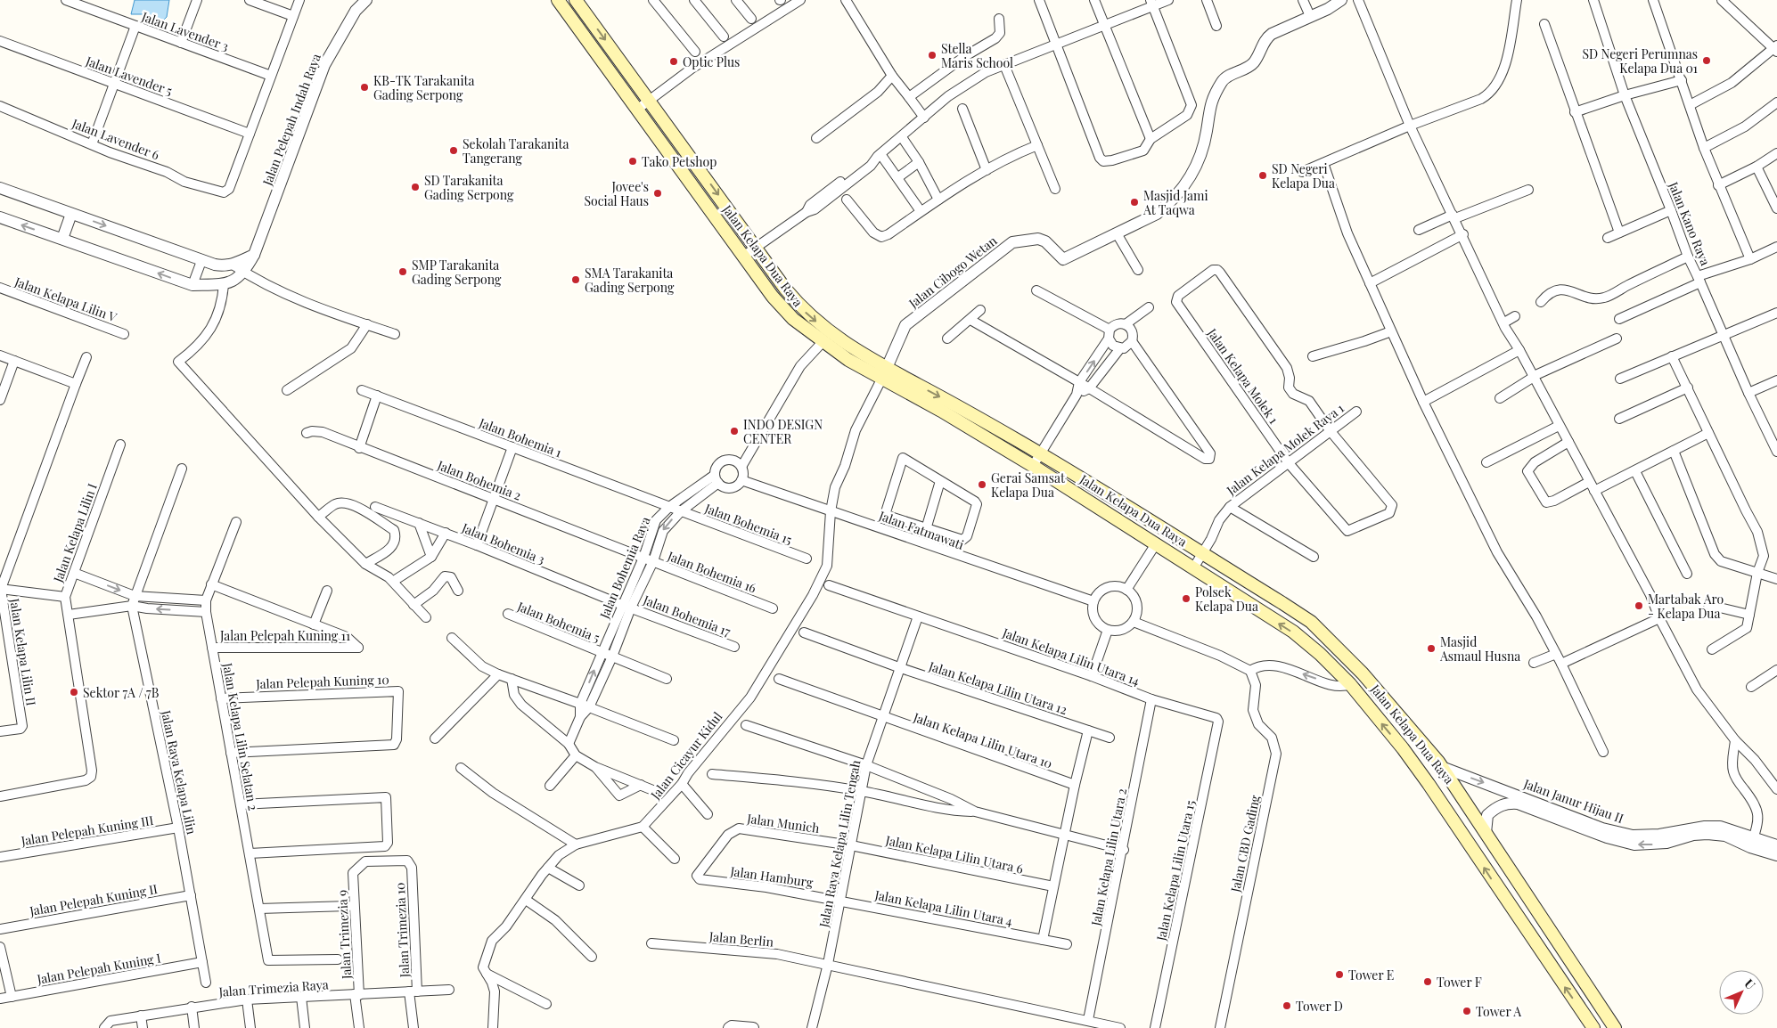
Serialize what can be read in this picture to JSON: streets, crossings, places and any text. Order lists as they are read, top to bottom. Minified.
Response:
{"streets":{"main road":["Jalan Kelapa Dua Raya"],"street":["Jalan Lavender 3","Jalan Lavender 5","Jalan Pelepah Indah Raya","Jalan Lavender 6","Jalan Kano Raya","Jalan Cibogo Wetan","Jalan Kelapa Lilin V","Jalan Kelapa Molek 1","Jalan Bohemia 1","Jalan Kelapa Molek Raya 1","Jalan Bohemia 2","Jalan Bohemia 15","Jalan Fatmawati","Jalan Kelapa Lilin I","Jalan Bohemia 3","Jalan Bohemia Raya","Jalan Bohemia 16","Jalan Bohemia 17","Jalan Bohemia 5","Jalan Pelepah Kuning 11","Jalan Kelapa Lilin II","Jalan Kelapa Lilin Utara 14","Jalan Pelepah Kuning 10","Jalan Kelapa Lilin Utara 12","Jalan Kelapa Lilin Selatan 2","Jalan Kelapa Lilin Utara 10","Jalan Cicayur Kidul","Jalan Raya Kelapa Lilin","Jalan Janur Hijau II","Jalan Munich","Jalan Pelepah Kuning III","Jalan Raya Kelapa Lilin Tengah","Jalan CBD Gading","Jalan Kelapa Lilin Utara 6","Jalan Kelapa Lilin Utara 2","Jalan Kelapa Lilin Utara 15","Jalan Hamburg","Jalan Pelepah Kuning II","Jalan Kelapa Lilin Utara 4","Jalan Trimezia 10","Jalan Trimezia 9","Jalan Berlin","Jalan Pelepah Kuning I","Jalan Trimezia Raya"]},"crossings":[["Jalan Lavender 5","Jalan Lavender 6"],["Jalan Kelapa Dua Raya","Jalan Cibogo Wetan"],["Jalan Kelapa Dua Raya","Jalan Kelapa Molek Raya 1"],["Jalan Kelapa Dua Raya","Jalan Cicayur Kidul"],["Jalan Kelapa Dua Raya","Jalan Janur Hijau II"],["Jalan Cibogo Wetan","Jalan Cicayur Kidul"],["Jalan Kelapa Molek 1","Jalan Kelapa Molek Raya 1"],["Jalan Bohemia 1","Jalan Bohemia 15"],["Jalan Bohemia 1","Jalan Bohemia Raya"],["Jalan Bohemia 2","Jalan Bohemia Raya"],["Jalan Bohemia 2","Jalan Bohemia 16"],["Jalan Bohemia 15","Jalan Bohemia Raya"],["Jalan Fatmawati","Jalan Bohemia Raya"],["Jalan Fatmawati","Jalan Cicayur Kidul"],["Jalan Bohemia 3","Jalan Bohemia Raya"],["Jalan Bohemia 3","Jalan Bohemia 17"],["Jalan Bohemia Raya","Jalan Bohemia 16"],["Jalan Bohemia Raya","Jalan Bohemia 17"],["Jalan Bohemia Raya","Jalan Bohemia 5"],["Jalan Pelepah Kuning 11","Jalan Kelapa Lilin Selatan 2"],["Jalan Kelapa Lilin Utara 14","Jalan Raya Kelapa Lilin Tengah"],["Jalan Kelapa Lilin Utara 14","Jalan Kelapa Lilin Utara 2"],["Jalan Kelapa Lilin Utara 14","Jalan Kelapa Lilin Utara 15"],["Jalan Pelepah Kuning 10","Jalan Kelapa Lilin Selatan 2"],["Jalan Kelapa Lilin Utara 12","Jalan Raya Kelapa Lilin Tengah"],["Jalan Kelapa Lilin Utara 10","Jalan Raya Kelapa Lilin Tengah"],["Jalan Raya Kelapa Lilin","Jalan Pelepah Kuning III"],["Jalan Raya Kelapa Lilin","Jalan Pelepah Kuning II"],["Jalan Raya Kelapa Lilin","Jalan Pelepah Kuning I"],["Jalan Munich","Jalan Raya Kelapa Lilin Tengah"],["Jalan Munich","Jalan Kelapa Lilin Utara 6"],["Jalan Munich","Jalan Hamburg"],["Jalan Raya Kelapa Lilin Tengah","Jalan Kelapa Lilin Utara 6"],["Jalan Raya Kelapa Lilin Tengah","Jalan Hamburg"],["Jalan Raya Kelapa Lilin Tengah","Jalan Kelapa Lilin Utara 4"],["Jalan Raya Kelapa Lilin Tengah","Jalan Berlin"],["Jalan Hamburg","Jalan Kelapa Lilin Utara 4"],["Jalan Trimezia 10","Jalan Trimezia 9"],["Jalan Trimezia 10","Jalan Trimezia Raya"],["Jalan Trimezia 9","Jalan Trimezia Raya"]],"places":["Stella Maris School","SD Negeri Perumnas Kelapa Dua 01","Optic Plus","KB-TK Tarakanita Gading Serpong","Sekolah Tarakanita Tangerang","Tako Petshop","SD Negeri Kelapa Dua","SD Tarakanita Gading Serpong","Jovee's Social Haus","Masjid Jami At Taqwa","SMP Tarakanita Gading Serpong","SMA Tarakanita Gading Serpong","INDO DESIGN CENTER","Gerai Samsat Kelapa Dua","Polsek Kelapa Dua","Martabak Aro - Kelapa Dua","Masjid Asmaul Husna","Sektor 7A / 7B","Tower E","Tower F","Tower D","Tower A"],"north":"top right"}
